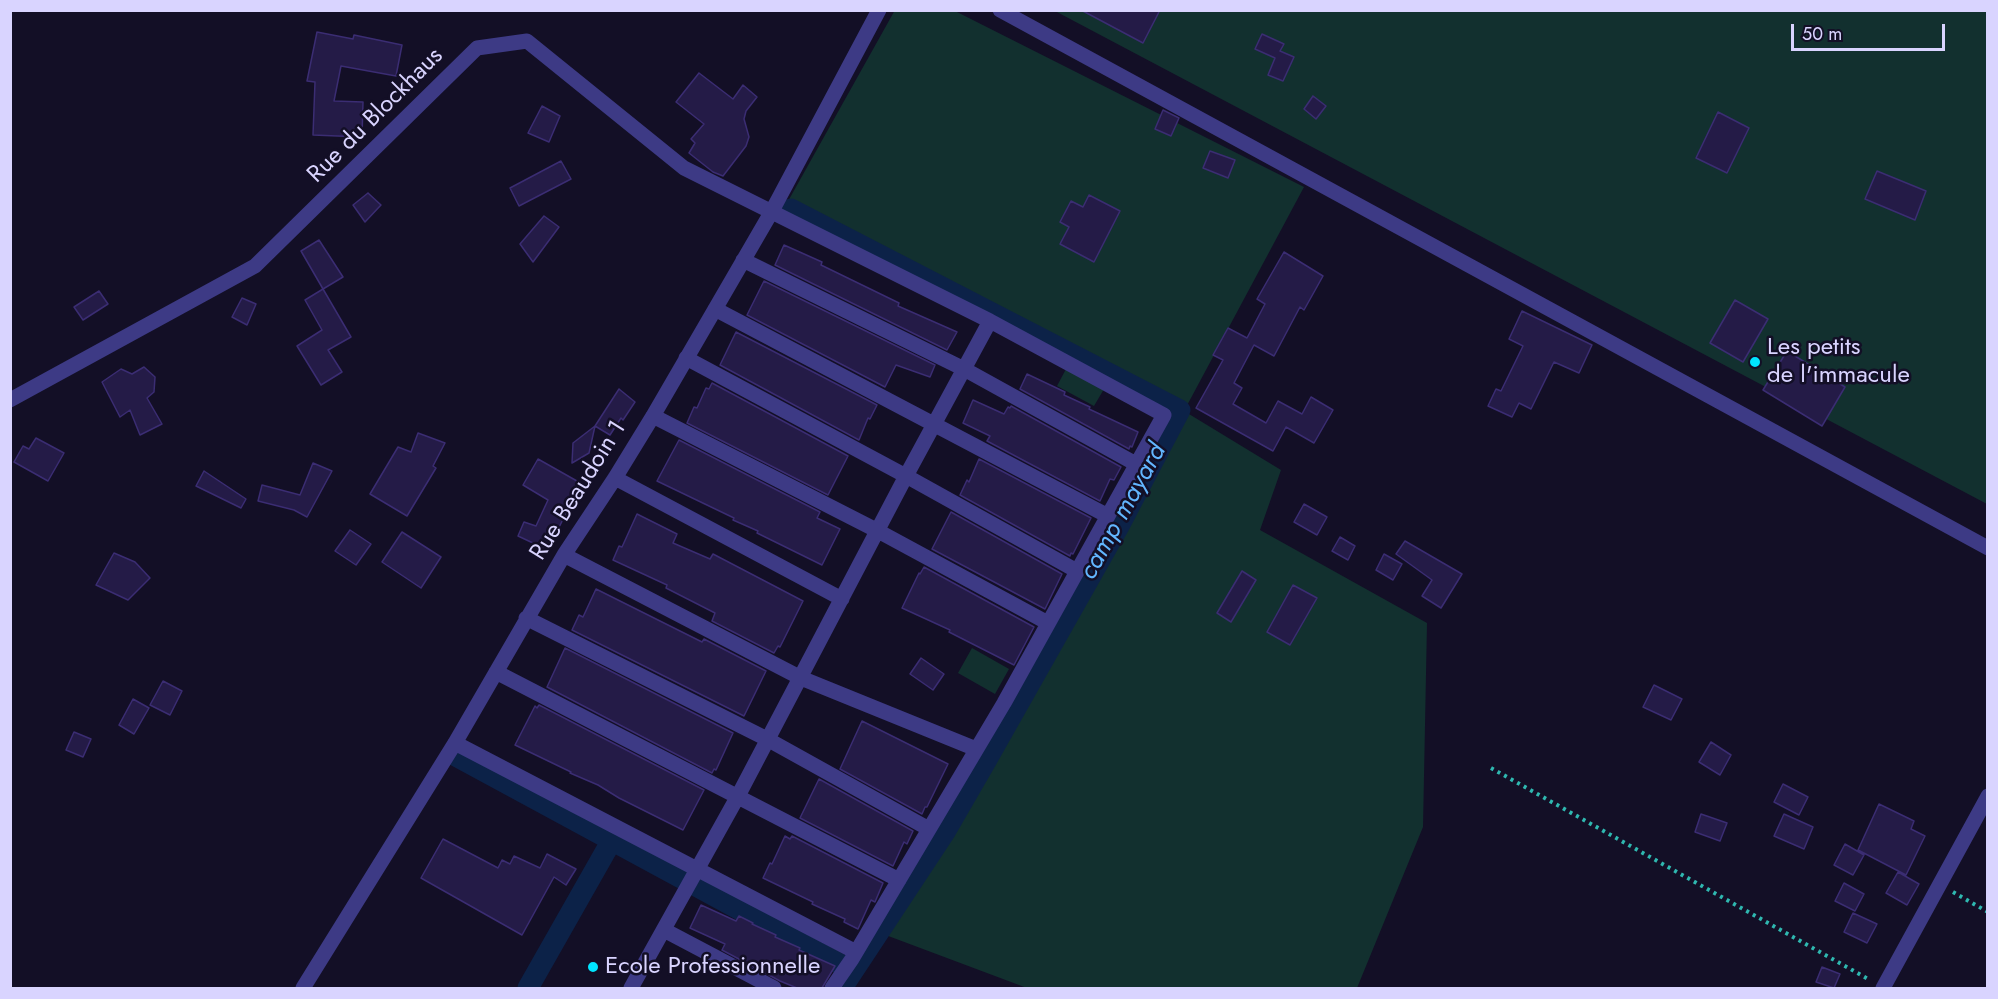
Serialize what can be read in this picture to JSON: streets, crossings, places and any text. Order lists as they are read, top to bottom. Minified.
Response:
{"streets":{"street":["Rue du Blockhaus","Rue Beaudoin 1"]},"crossings":[["Rue du Blockhaus","Rue Beaudoin 1"]],"water":["camp mayard"],"places":["Les petits de l'immacule","Ecole Professionnelle"],"scale_bar":"50 m"}
